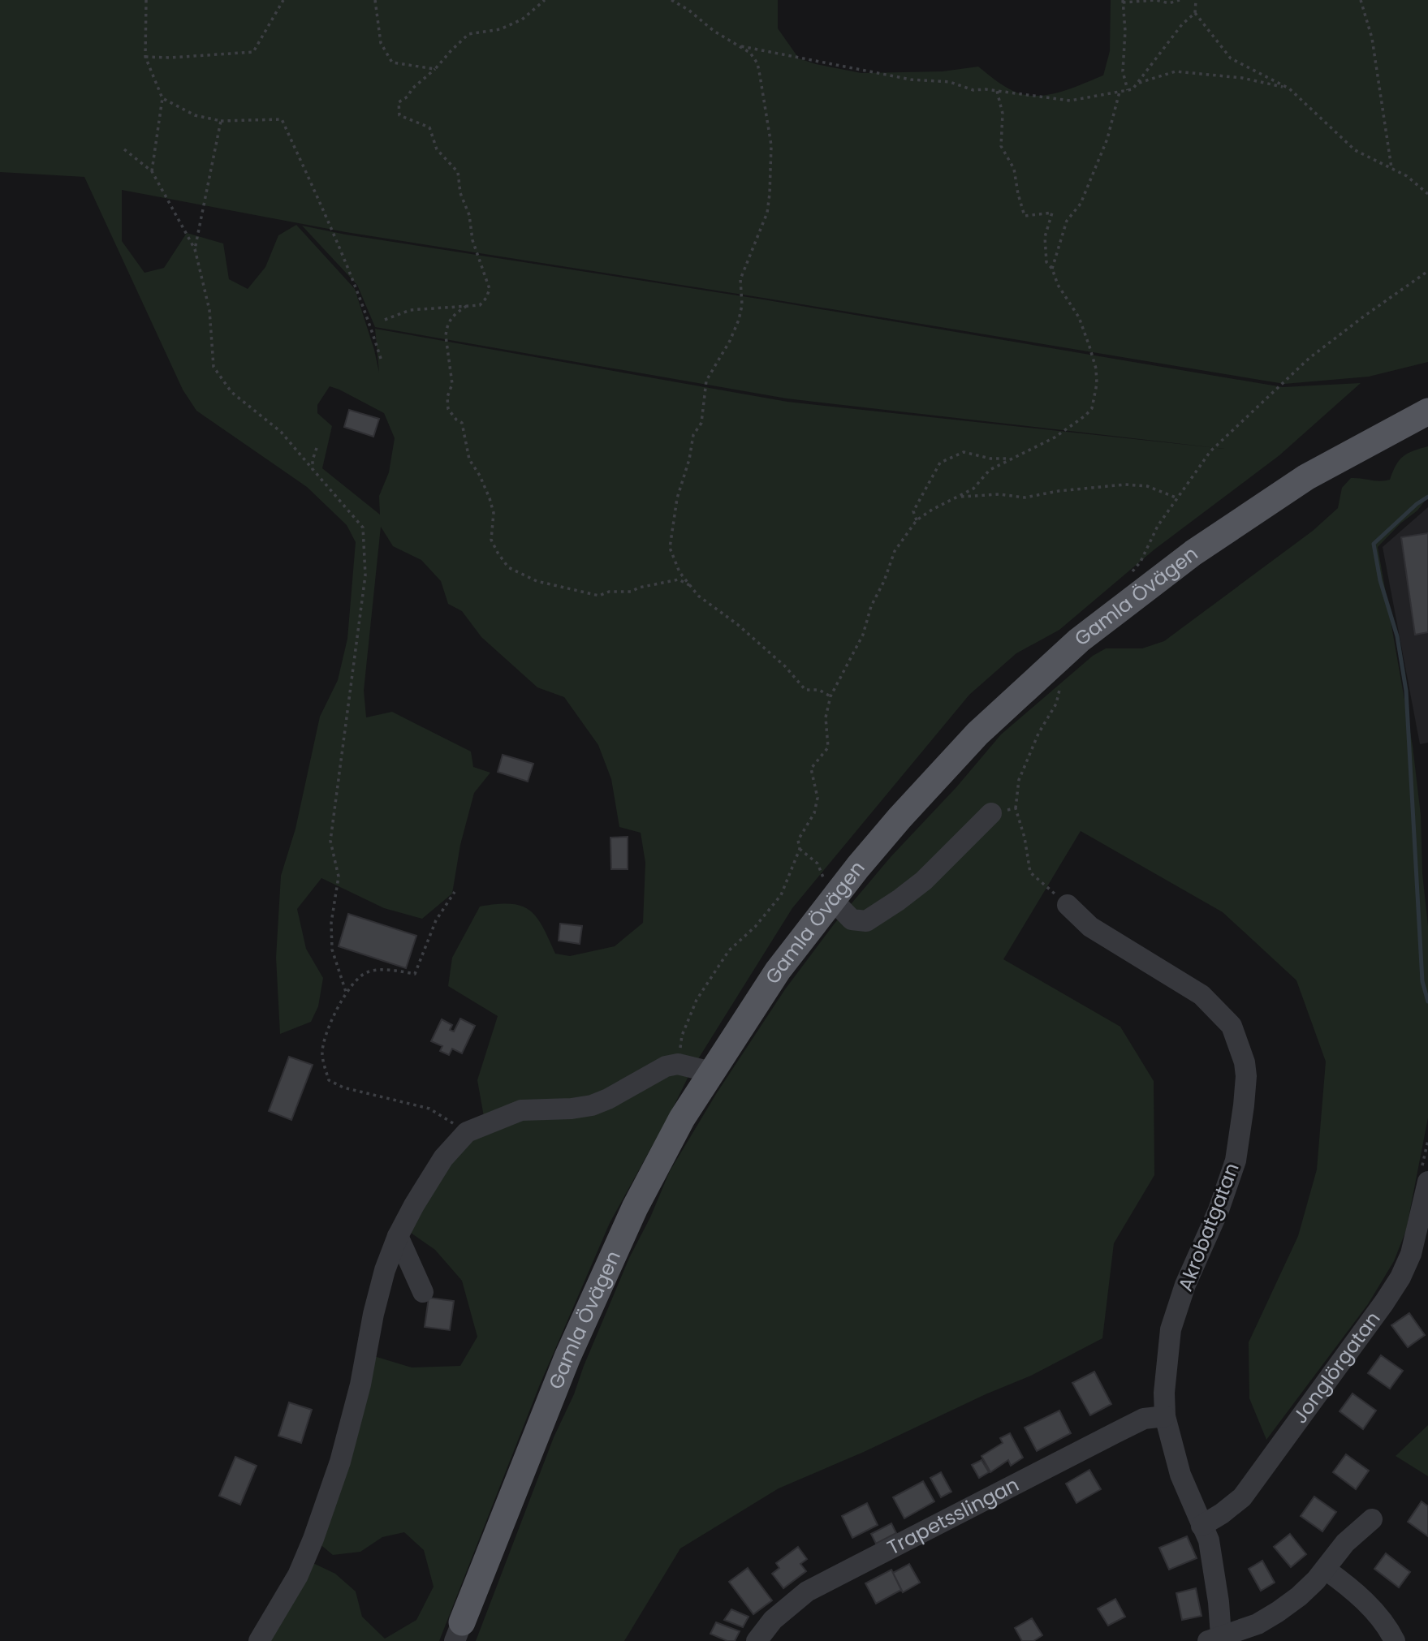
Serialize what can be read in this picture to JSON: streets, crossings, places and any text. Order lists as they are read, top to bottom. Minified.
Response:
{"streets":{"main road":["Gamla Övägen"],"street":["Akrobatgatan","Jonglörgatan","Trapetsslingan"]},"crossings":[["Akrobatgatan","Jonglörgatan"],["Akrobatgatan","Trapetsslingan"]]}
